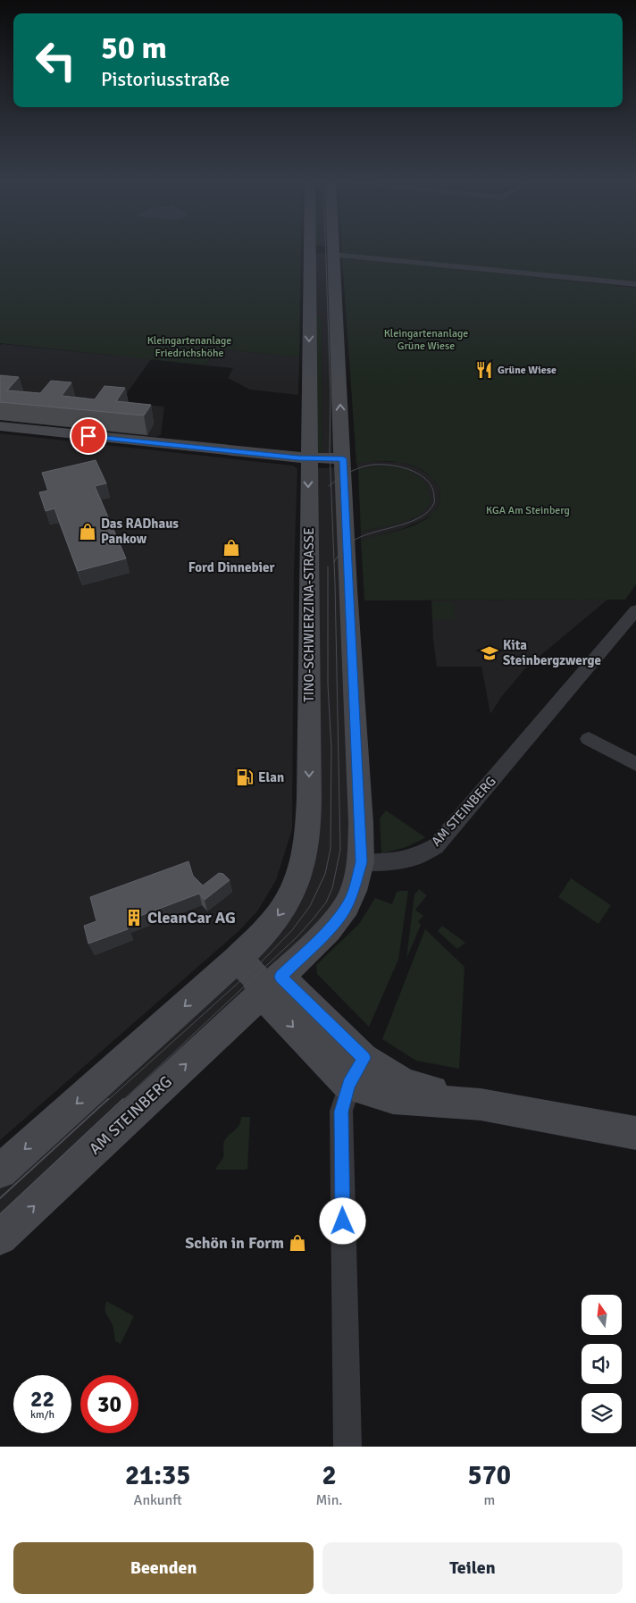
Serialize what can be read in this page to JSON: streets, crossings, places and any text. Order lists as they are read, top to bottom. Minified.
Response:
{"streets":{"main road":["TINO-SCHWIERZINA-STRASSE","AM STEINBERG"]},"crossings":[["TINO-SCHWIERZINA-STRASSE","AM STEINBERG"]],"parks":["Kleingartenanlage Grüne Wiese","Kleingartenanlage Friedrichshöhe","KGA Am Steinberg"],"places":{"restaurant":["Grüne Wiese"],"shop":["Das RADhaus Pankow","Ford Dinnebier","Schön in Form"],"school or university":["Kita Steinbergzwerge"],"fuel station":["Elan"],"building":["CleanCar AG"]},"north":"top","page":{"turn":["50 m","Pistoriusstraße"],"speed":"22 km/h","limit":"30","eta":["21:35","Ankunft","2","Min.","570","m"],"buttons":["Beenden","Teilen"]}}
